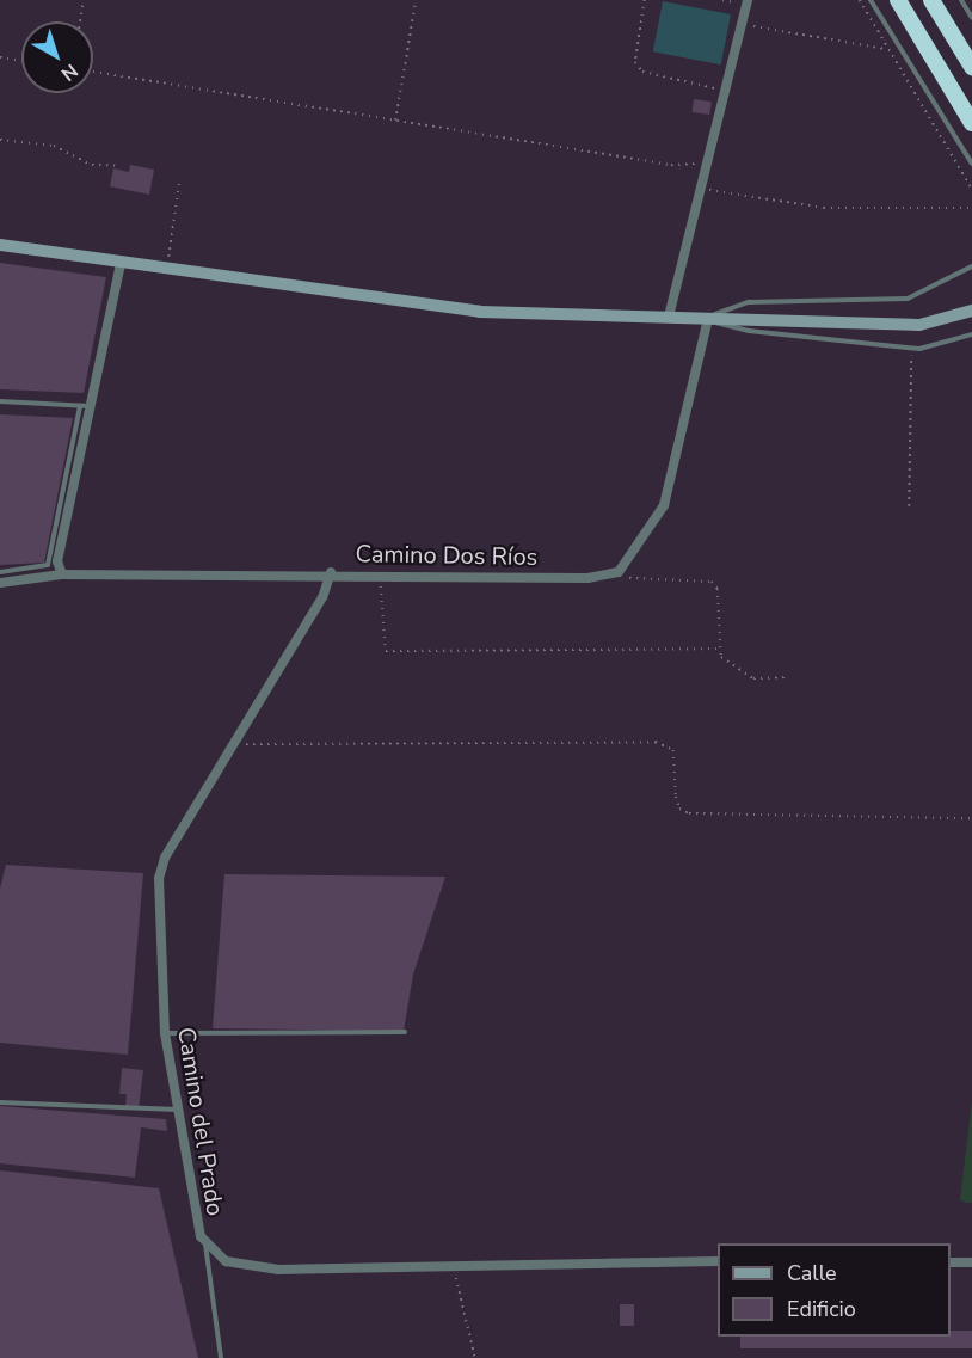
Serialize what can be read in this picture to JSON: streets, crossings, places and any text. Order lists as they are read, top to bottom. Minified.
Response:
{"streets":{"street":["Camino Dos Ríos","Camino del Prado"]},"crossings":[["Camino Dos Ríos","Camino del Prado"]],"legend":["Calle","Edificio"],"north":"bottom right"}
